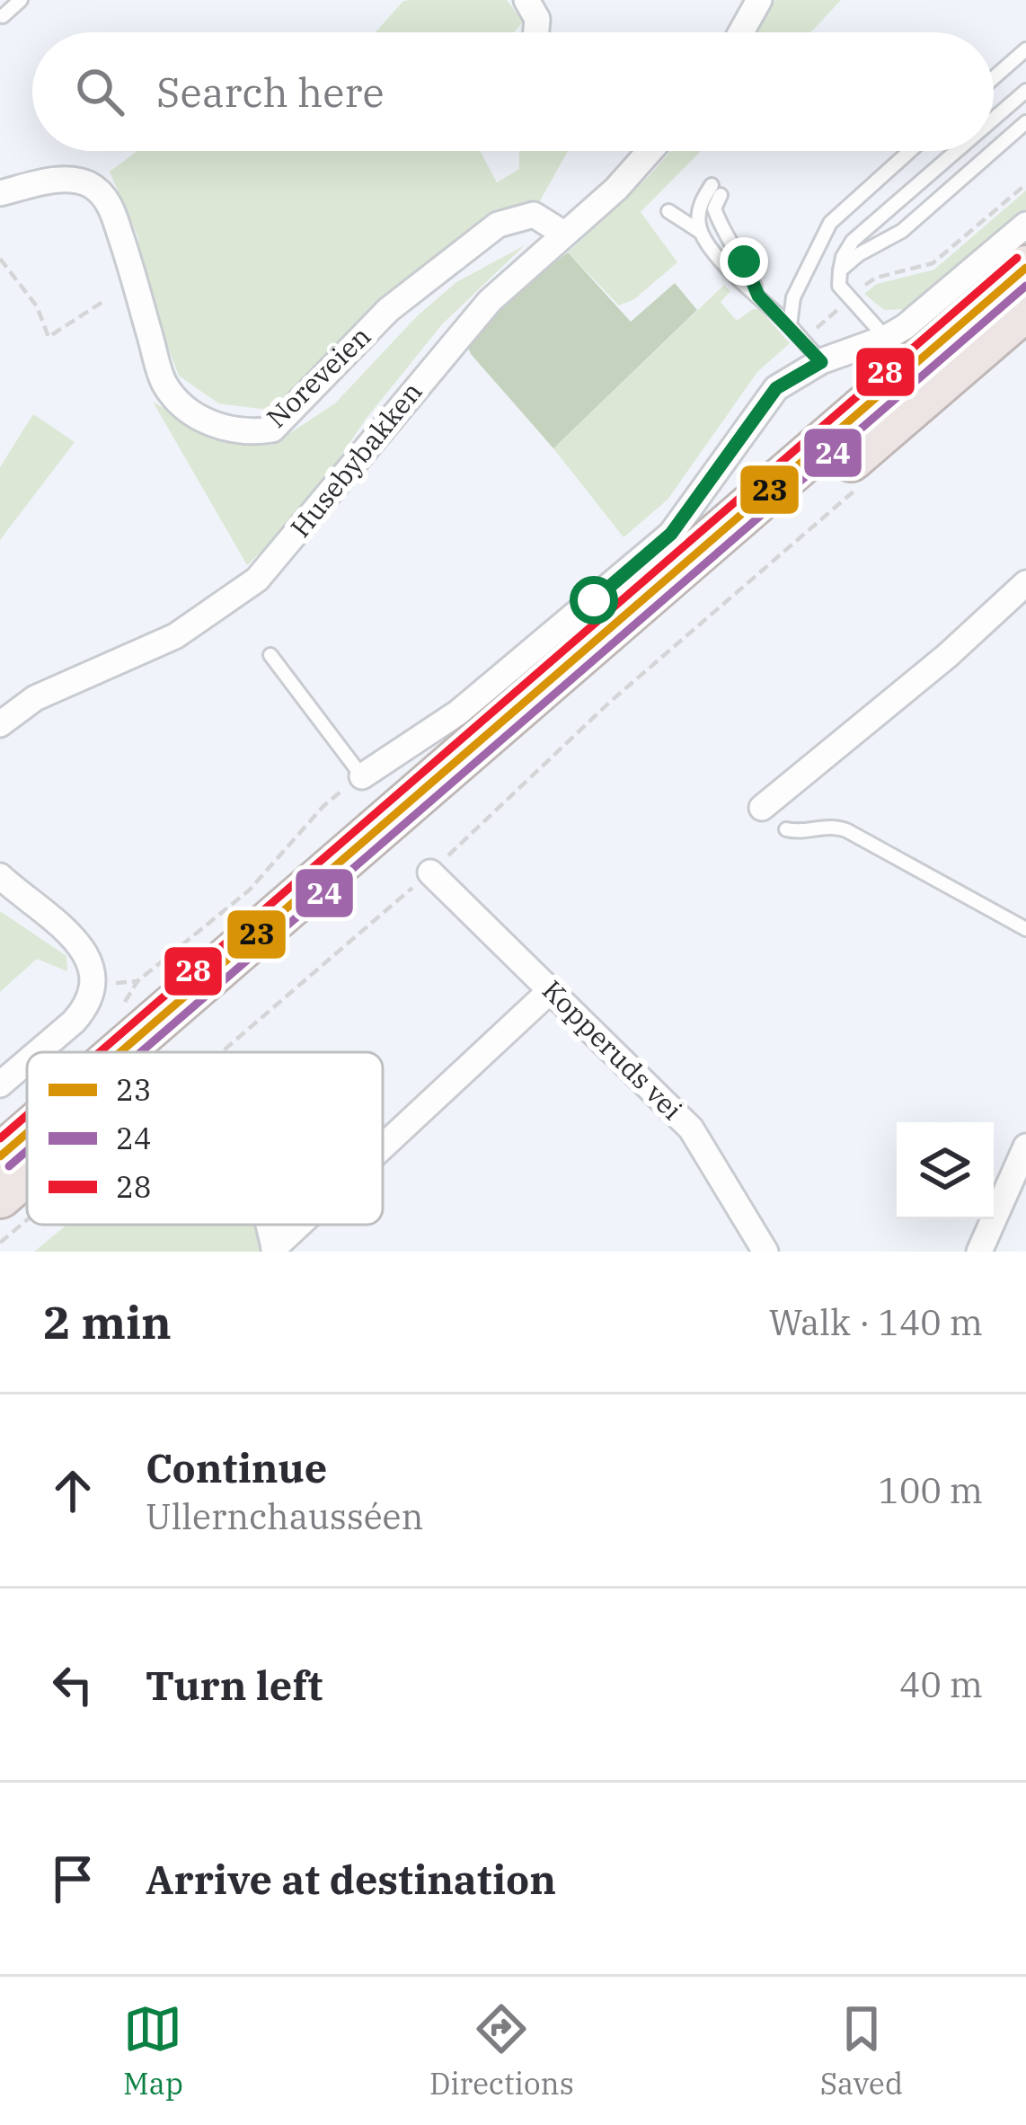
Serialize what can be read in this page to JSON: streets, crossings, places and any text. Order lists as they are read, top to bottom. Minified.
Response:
{"streets":{"street":["Noreveien","Husebybakken","Kopperuds vei"]},"crossings":[["Noreveien","Husebybakken"]],"lines":["transit line 28","transit line 23","transit line 24"],"legend":["23","24","28"],"page":{"search":"Search here","heading":["2 min","Walk · 140 m"],"list":[["Continue","Ullernchausséen","100 m"],["Turn left","40 m"],"Arrive at destination"],"nav":["Map","Directions","Saved"]}}
